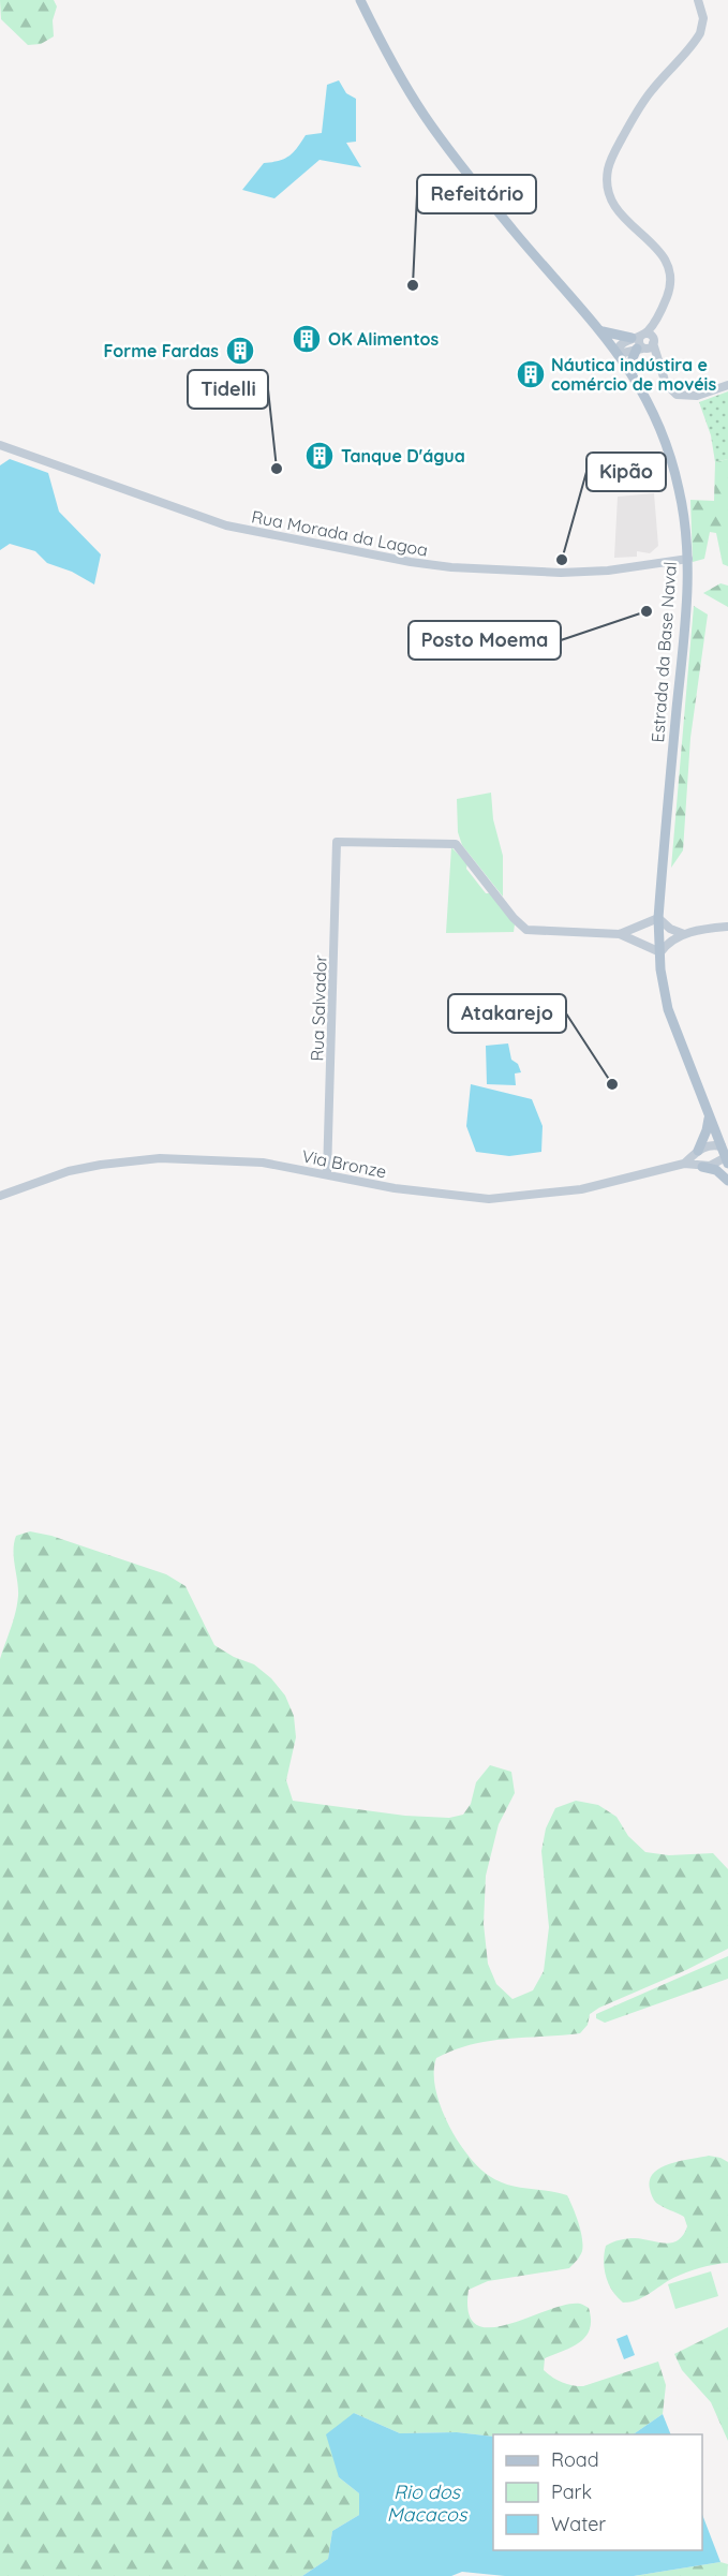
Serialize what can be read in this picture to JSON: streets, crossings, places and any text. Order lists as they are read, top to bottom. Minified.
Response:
{"streets":{"main road":["Estrada da Base Naval"],"street":["Rua Morada da Lagoa","Rua Salvador","Via Bronze"]},"crossings":[["Rua Morada da Lagoa","Estrada da Base Naval"],["Rua Salvador","Via Bronze"]],"water":["Rio dos Macacos"],"places":{"other":["Refeitório","Tidelli","Kipão","Posto Moema","Atakarejo"],"building":["OK Alimentos","Forme Fardas","Náutica indústira e comércio de movéis","Tanque D'água"]},"legend":["Road","Park","Water"]}
